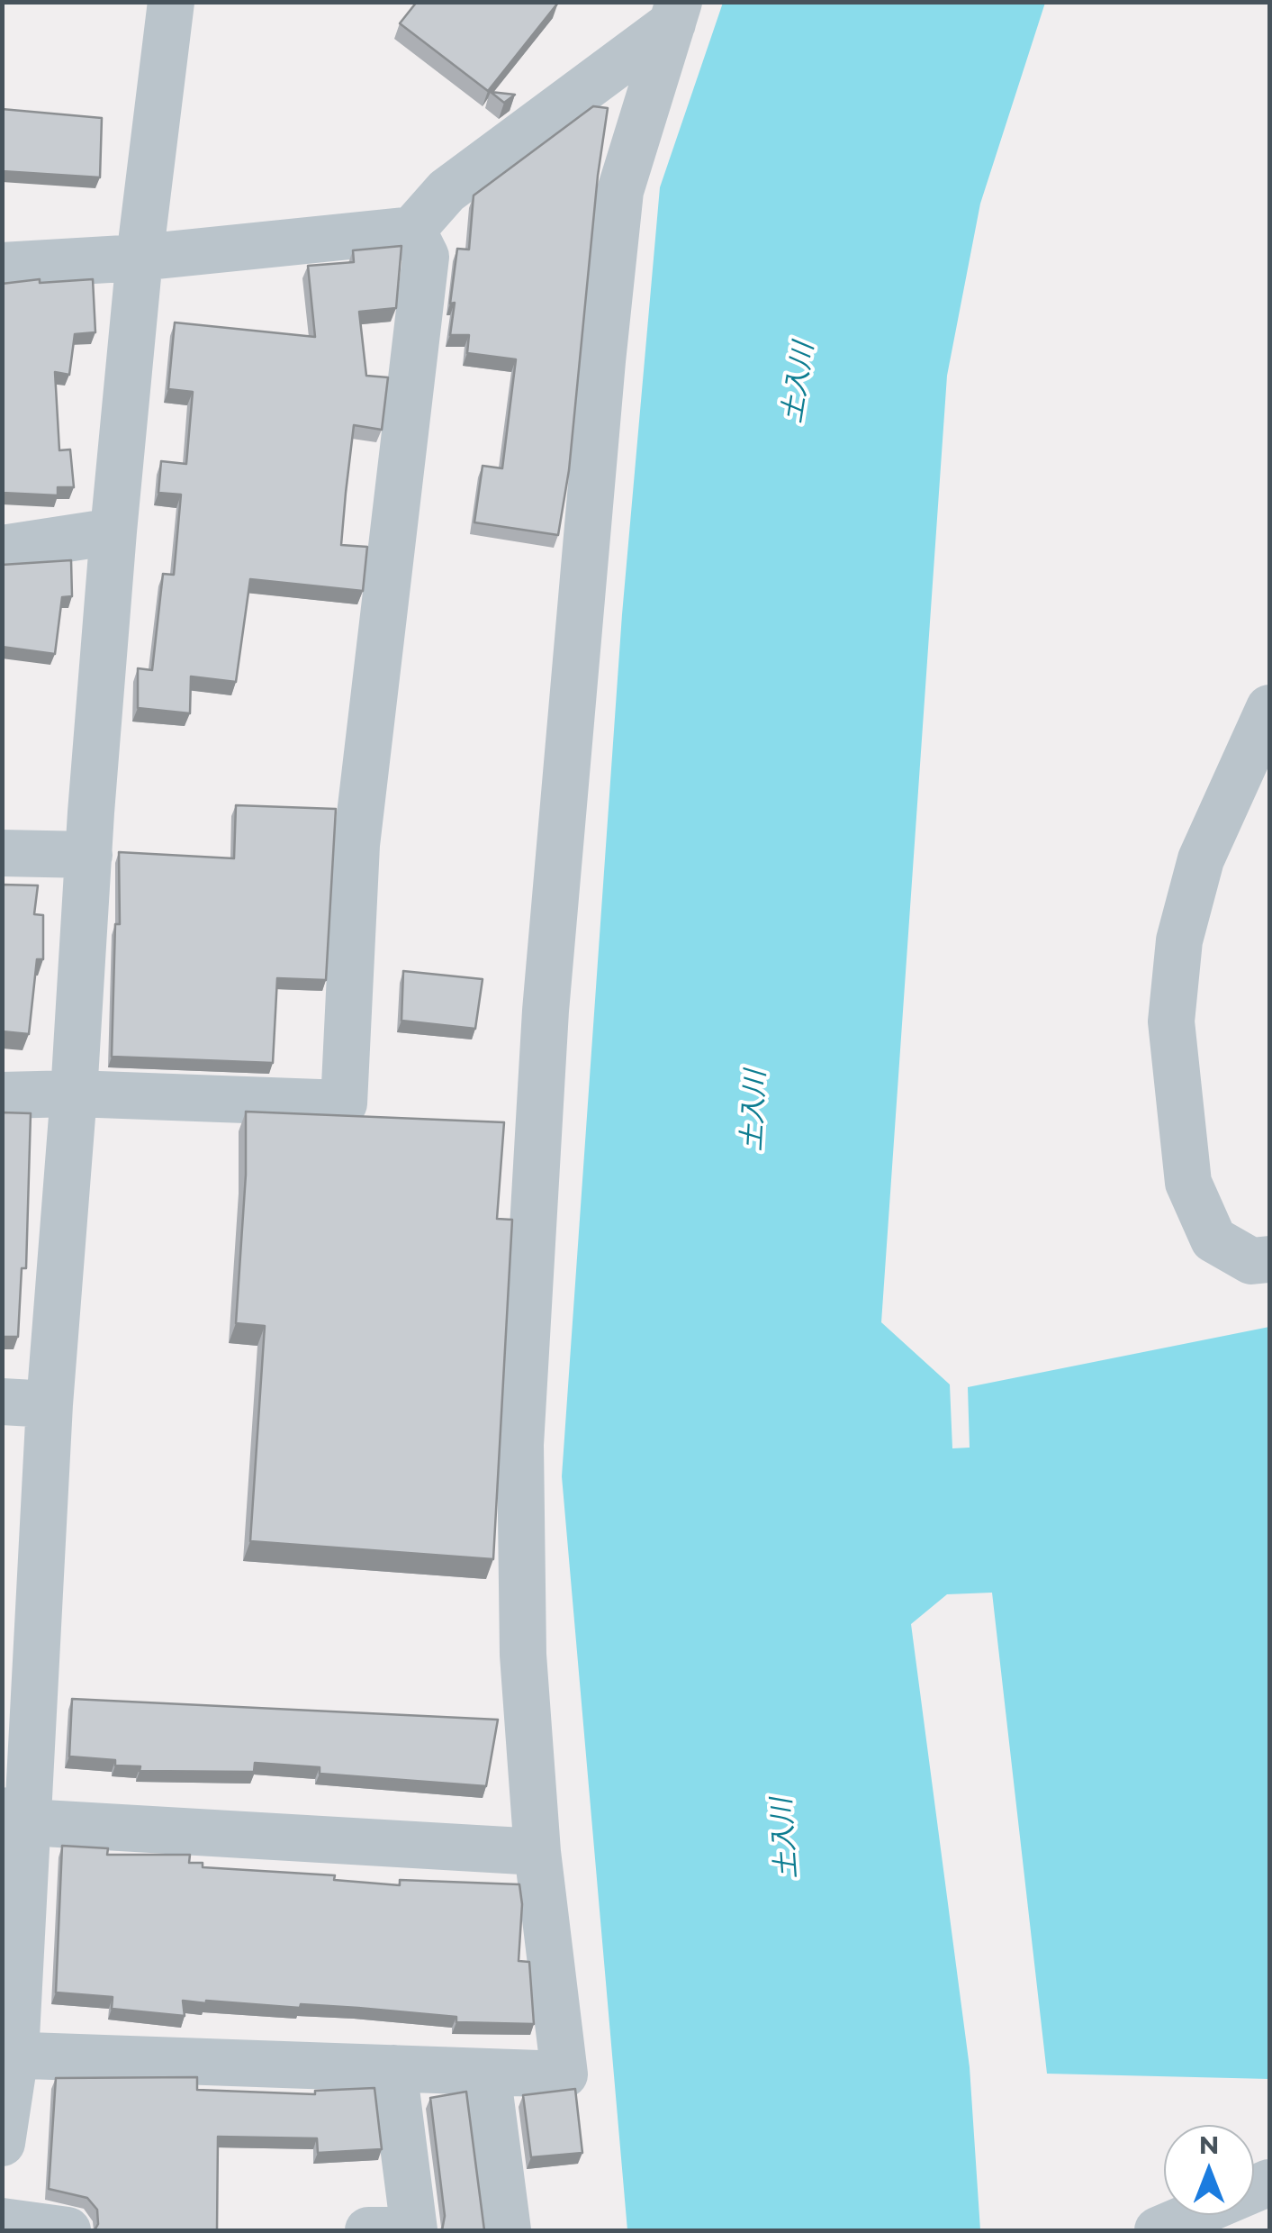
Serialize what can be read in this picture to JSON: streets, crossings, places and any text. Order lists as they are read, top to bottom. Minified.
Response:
{"water":["土入川"],"north":"top"}
